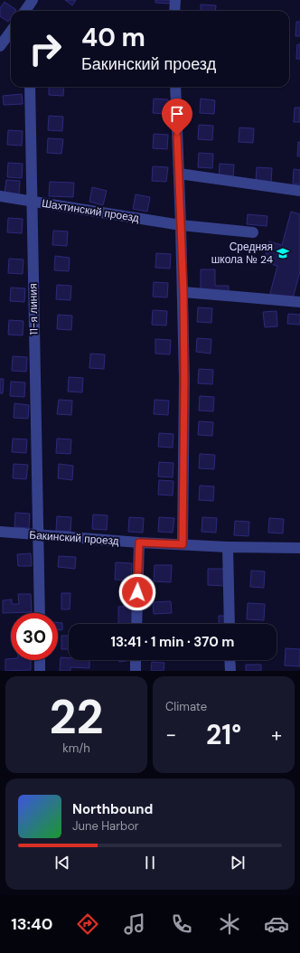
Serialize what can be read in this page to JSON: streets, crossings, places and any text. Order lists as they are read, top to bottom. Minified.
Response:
{"streets":{"street":["Шахтинский проезд","11-я линия","Бакинский проезд"]},"crossings":[["Шахтинский проезд","11-я линия"],["11-я линия","Бакинский проезд"]],"places":{"school or university":["Средняя школа № 24"]},"page":{"turn":["40 m","Бакинский проезд"],"limit":"30","trip":"13:41 · 1 min · 370 m","tile":[["22","km/h"],"Climate"],"heat":["−","21°","+"],"song":["Northbound","June Harbor"],"tabs":"13:40"}}
